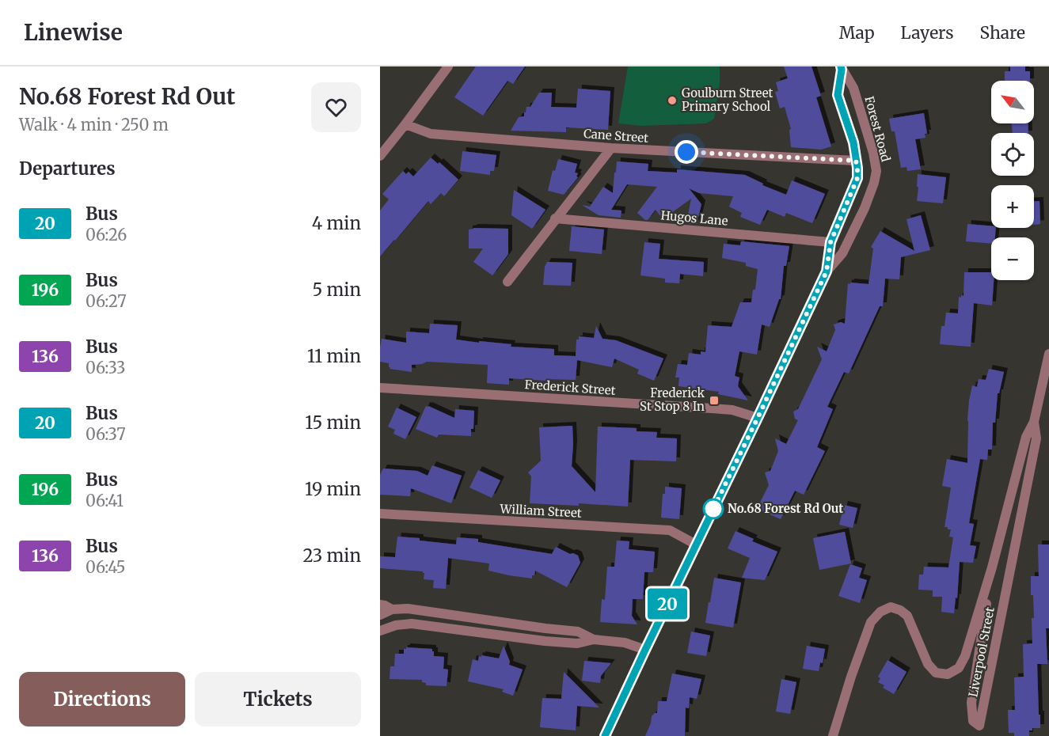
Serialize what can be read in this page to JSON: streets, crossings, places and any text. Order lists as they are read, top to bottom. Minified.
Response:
{"streets":{"street":["Forest Road","Cane Street","Hugos Lane","Frederick Street","William Street","Liverpool Street"]},"crossings":[["Forest Road","Cane Street"],["Forest Road","Hugos Lane"],["Forest Road","Frederick Street"],["Forest Road","William Street"]],"places":{"other":["Goulburn Street Primary School","No.68 Forest Rd Out"],"transit":["Frederick St Stop 8 In"]},"lines":["bus line 20"],"north":"top left","page":{"header":"Linewise","nav":["Map","Layers","Share"],"heading":[["No.68 Forest Rd Out","Walk · 4 min · 250 m"],"Departures"],"on_map":"20","map_buttons":["+","−"],"list":[{"mark":"20","name":"Bus","note":"06:26","value":"4 min"},{"mark":"196","name":"Bus","note":"06:27","value":"5 min"},{"mark":"136","name":"Bus","note":"06:33","value":"11 min"},{"mark":"20","name":"Bus","note":"06:37","value":"15 min"},{"mark":"196","name":"Bus","note":"06:41","value":"19 min"},{"mark":"136","name":"Bus","note":"06:45","value":"23 min"}],"buttons":["Directions","Tickets"]}}
